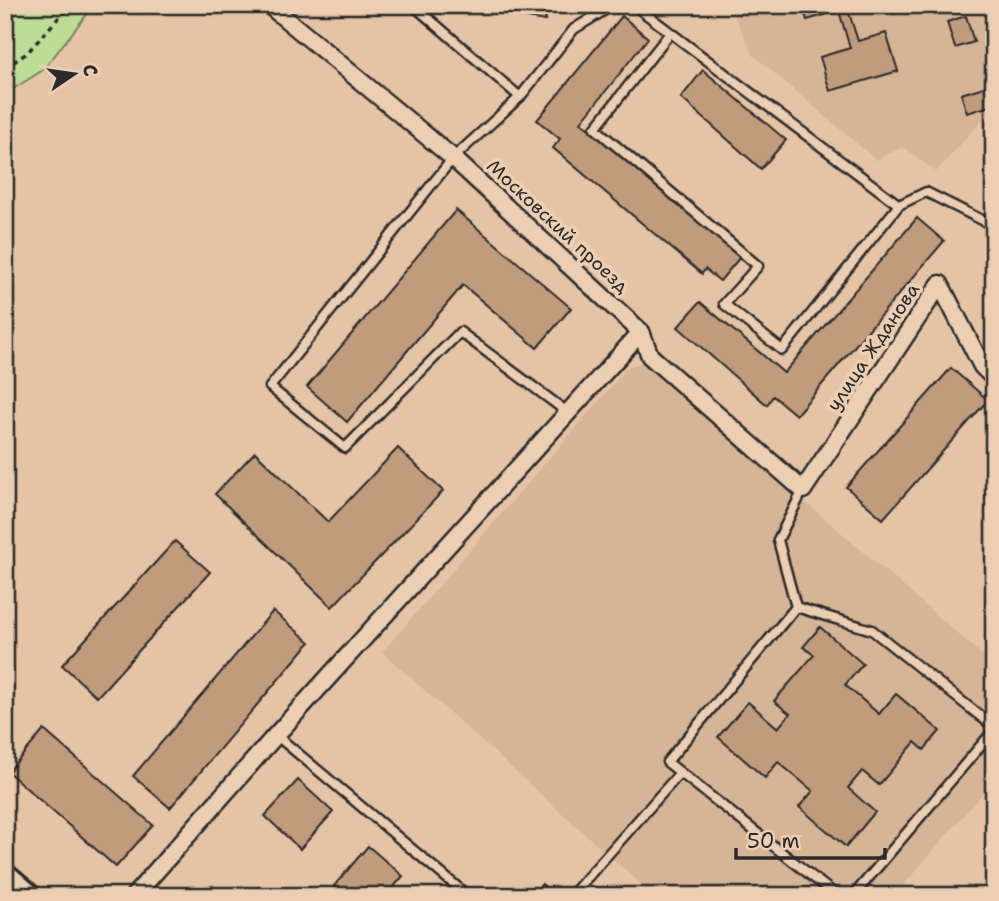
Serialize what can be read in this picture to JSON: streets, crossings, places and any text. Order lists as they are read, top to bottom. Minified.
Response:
{"streets":{"street":["Московский проезд","улица Жданова"]},"crossings":[["Московский проезд","улица Жданова"]],"scale_bar":"50 m","north":"right"}
